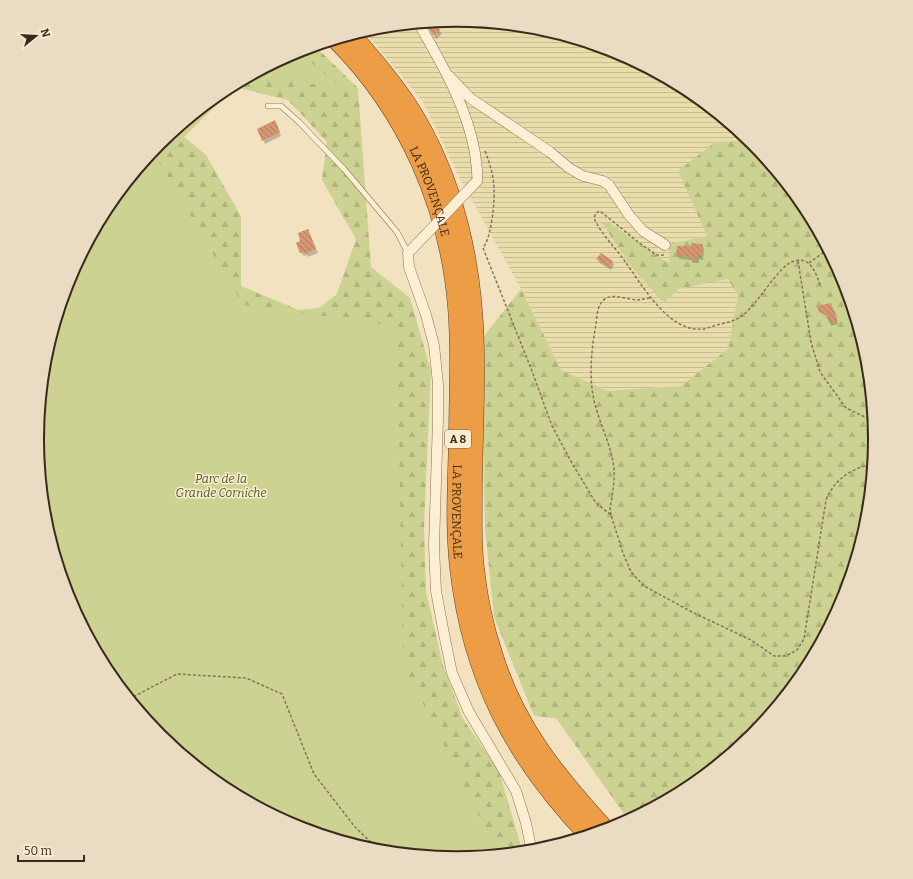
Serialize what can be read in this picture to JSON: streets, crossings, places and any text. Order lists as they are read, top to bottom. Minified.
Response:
{"streets":{"highway":["LA PROVENÇALE","A 8"]},"parks":["Parc de la Grande Corniche"],"scale_bar":"50 m","north":"right"}
